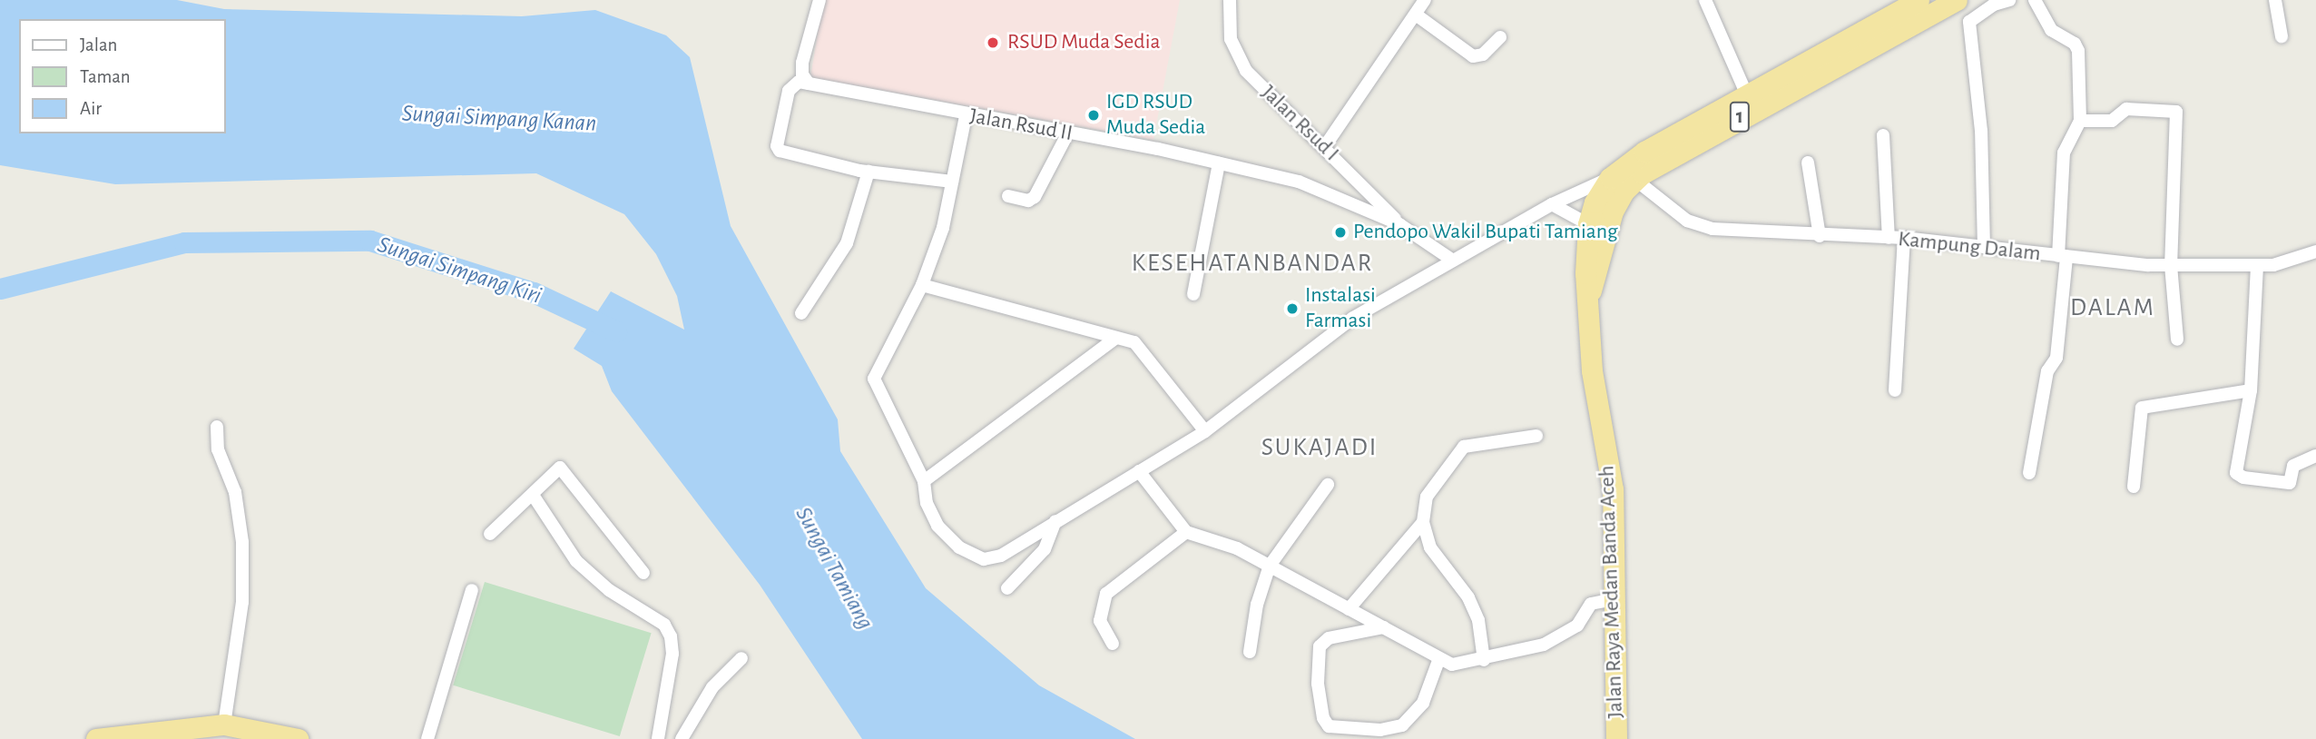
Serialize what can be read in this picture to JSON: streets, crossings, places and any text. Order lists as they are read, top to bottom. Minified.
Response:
{"streets":{"highway":["1","Jalan Raya Medan Banda Aceh"],"street":["Jalan Rsud I","Jalan Rsud II","Kampung Dalam"]},"crossings":[["Jalan Rsud I","Jalan Rsud II"],["Kampung Dalam","Jalan Raya Medan Banda Aceh"]],"districts":["KESEHATANBANDAR","DALAM","SUKAJADI"],"water":["Sungai Simpang Kanan","Sungai Simpang Kiri","Sungai Tamiang"],"places":["RSUD Muda Sedia","IGD RSUD Muda Sedia","Pendopo Wakil Bupati Tamiang","Instalasi Farmasi"],"legend":["Jalan","Taman","Air"]}
